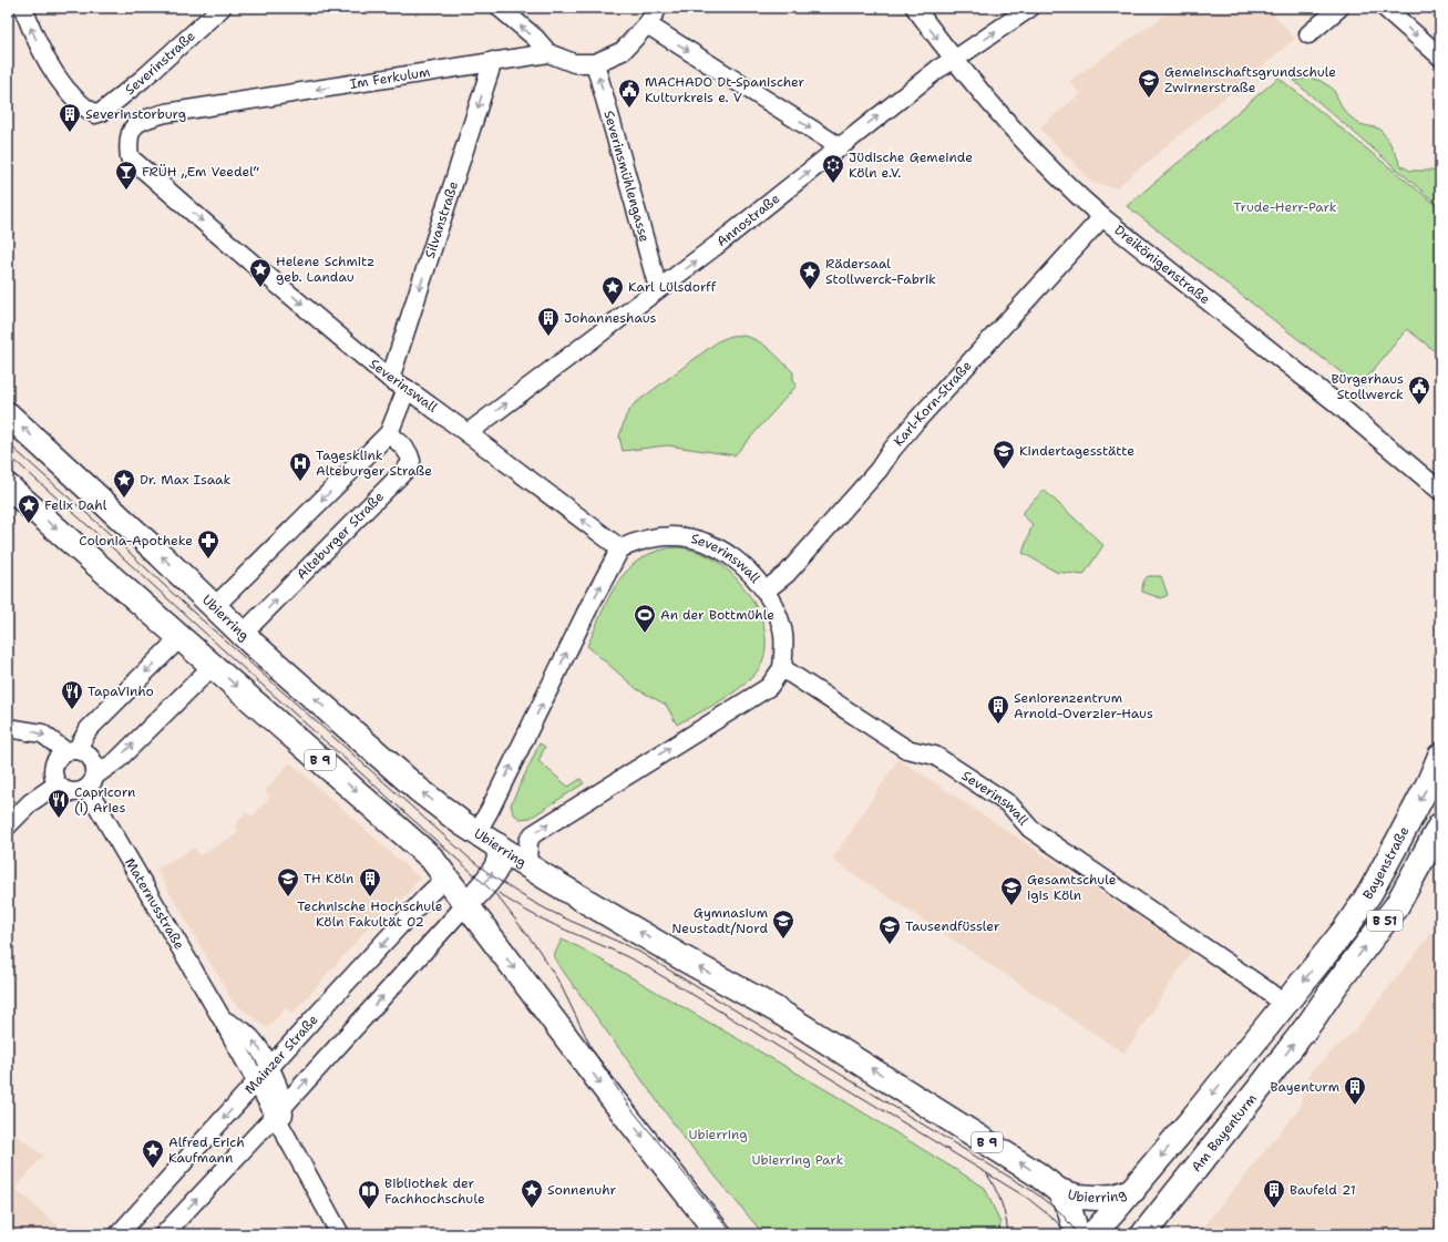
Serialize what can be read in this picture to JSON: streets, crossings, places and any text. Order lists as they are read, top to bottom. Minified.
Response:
{"streets":{"main road":["Ubierring","B 9","Bayenstraße","B 51","Am Bayenturm"],"street":["Severinstraße","Im Ferkulum","Severinsmühlengasse","Annostraße","Silvanstraße","Dreikönigenstraße","Severinswall","Karl-Korn-Straße","Alteburger Straße","Maternusstraße","Mainzer Straße"]},"crossings":[["Im Ferkulum","Severinsmühlengasse"],["Im Ferkulum","Silvanstraße"],["Im Ferkulum","Severinswall"],["Severinsmühlengasse","Annostraße"],["Annostraße","Dreikönigenstraße"],["Annostraße","Severinswall"],["Silvanstraße","Severinswall"],["Dreikönigenstraße","Karl-Korn-Straße"],["Severinswall","Karl-Korn-Straße"],["Severinswall","Bayenstraße"],["Severinswall","B 51"],["Alteburger Straße","Ubierring"],["Ubierring","B 51"],["B 9","Mainzer Straße"],["Bayenstraße","B 51"],["Maternusstraße","Mainzer Straße"]],"one_way":["Im Ferkulum","Severinsmühlengasse","Annostraße","Silvanstraße","Bayenstraße","Am Bayenturm"],"parks":["Trude-Herr-Park","Ubierring","Ubierring Park"],"places":{"school or university":["Gemeinschaftsgrundschule Zwirnerstraße","Kindertagesstätte","TH Köln","Gesamtschule igis Köln","Gymnasium Neustadt/Nord","Tausendfüssler"],"public building":["MACHADO Dt-Spanischer Kulturkreis e. V","Bürgerhaus Stollwerck"],"building":["Severinstorburg","Johanneshaus","Seniorenzentrum Arnold-Overzier-Haus","Technische Hochschule Köln Fakultät 02","Bayenturm","Baufeld 21"],"synagogue":["Jüdische Gemeinde Köln e.V."],"bar":["FRÜH „Em Veedel“"],"place":["Helene Schmitz geb. Landau","Rädersaal Stollwerck-Fabrik","Karl Lülsdorff","Dr. Max Isaak","Felix Dahl","Alfred Erich Kaufmann","Sonnenuhr"],"hospital":["Tagesklink Alteburger Straße"],"pharmacy":["Colonia-Apotheke"],"sports":["An der Bottmühle"],"restaurant":["TapaVinho","Capricorn (i) Aries"],"library":["Bibliothek der Fachhochschule"]}}
